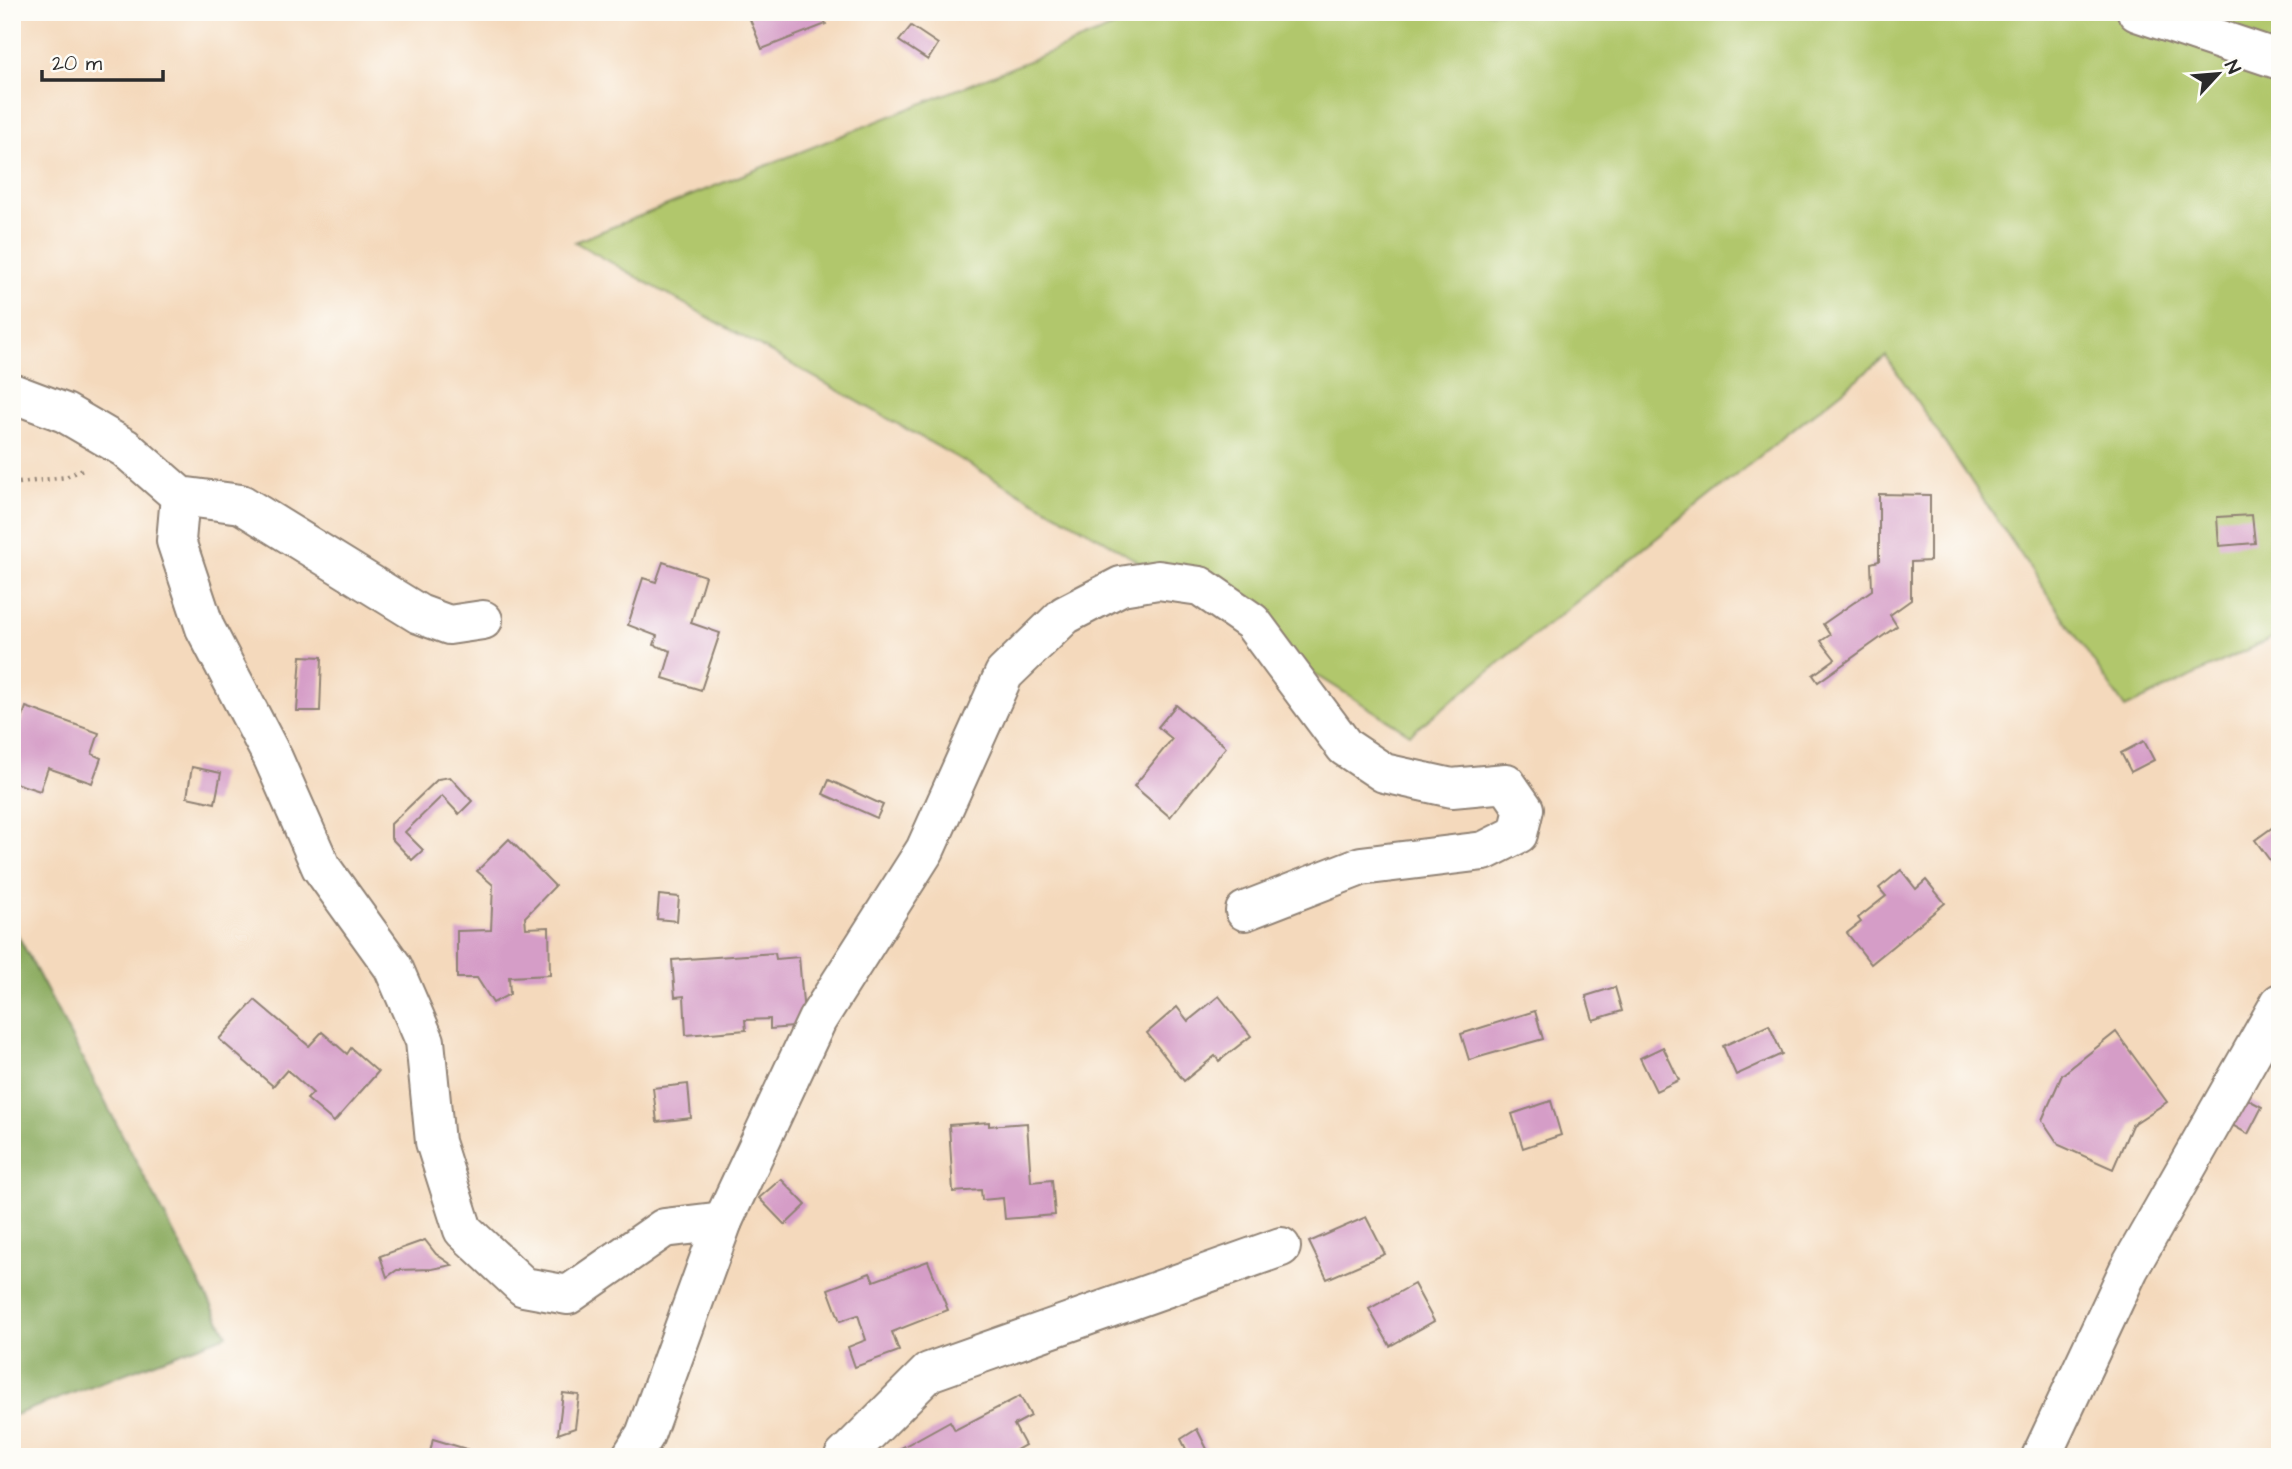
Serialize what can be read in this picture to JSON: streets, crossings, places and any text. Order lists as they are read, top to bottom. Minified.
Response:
{"scale_bar":"20 m","north":"top right"}
